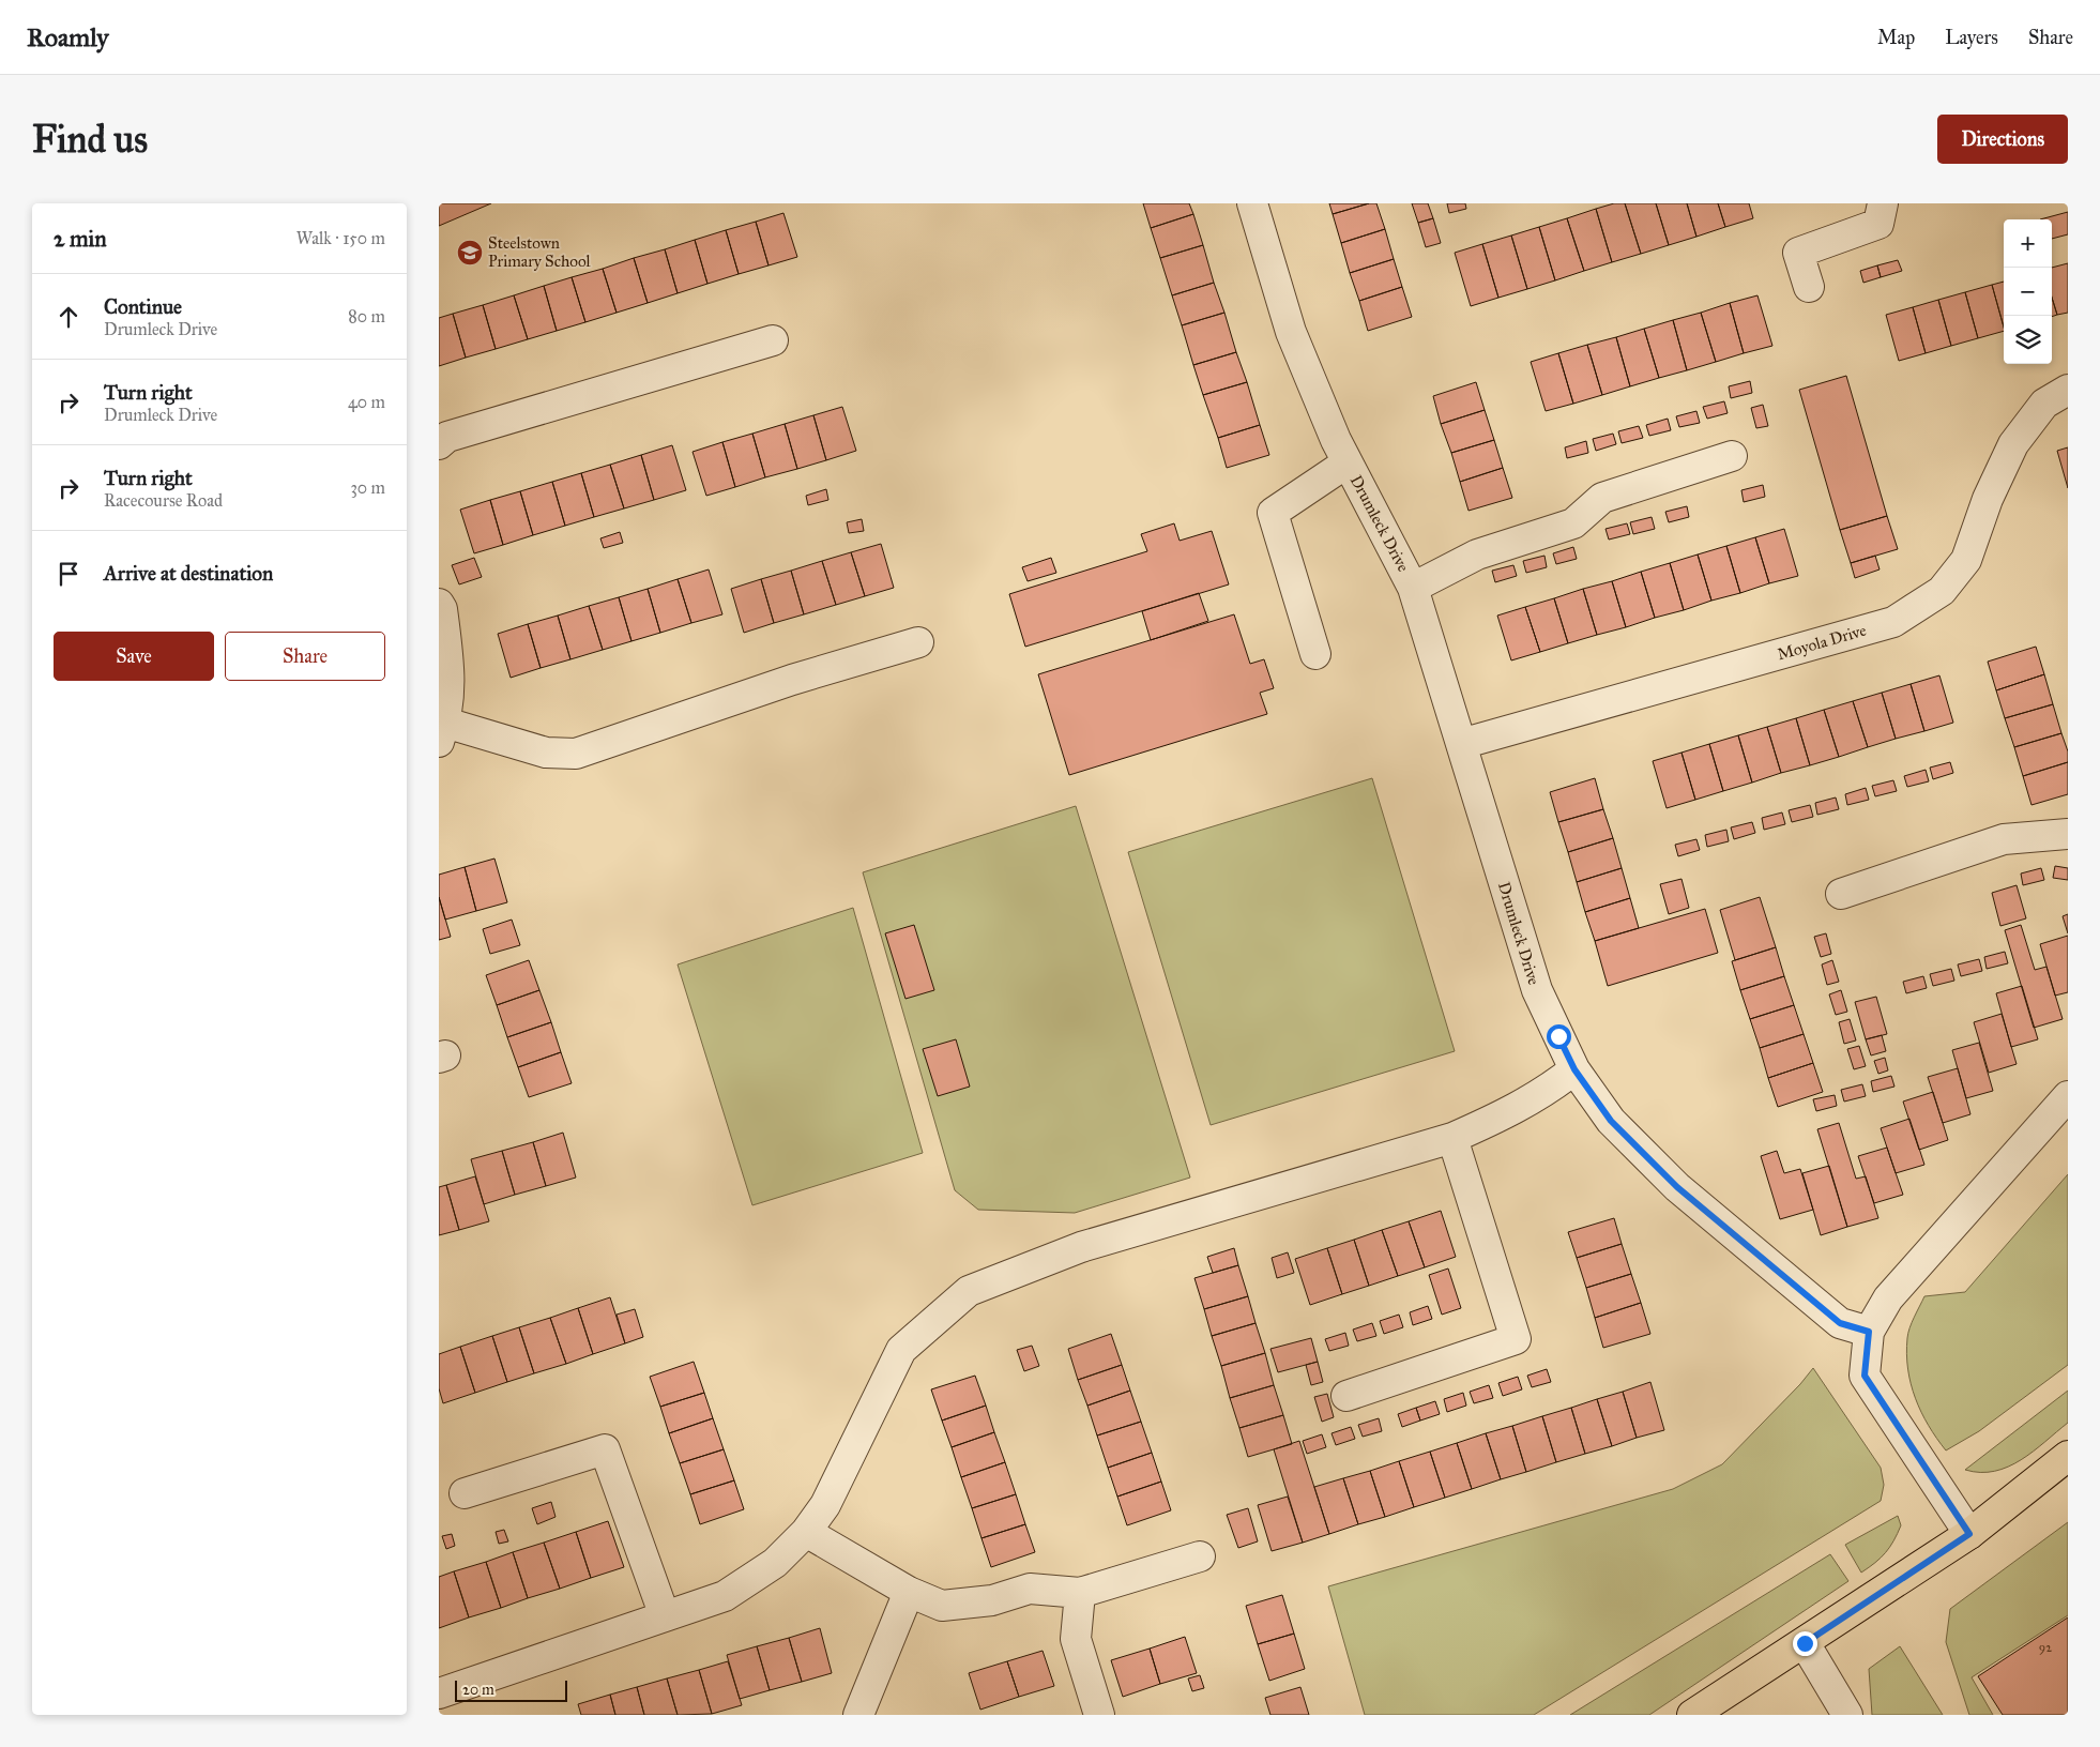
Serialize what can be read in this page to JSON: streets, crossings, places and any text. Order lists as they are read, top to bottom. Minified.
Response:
{"streets":{"street":["Drumleck Drive","Moyola Drive"]},"crossings":[["Drumleck Drive","Moyola Drive"]],"places":{"school or university":["Steelstown Primary School"]},"house_numbers":["92"],"scale_bar":"20 m","page":{"header":"Roamly","nav":["Map","Layers","Share"],"buttons":["Directions",["Save","Share"]],"title":"Find us","heading":["2 min","Walk · 150 m"],"map_buttons":["+","−"],"list":[["Continue","Drumleck Drive","80 m"],["Turn right","Drumleck Drive","40 m"],["Turn right","Racecourse Road","30 m"],"Arrive at destination"],"scale":"20 m"}}
